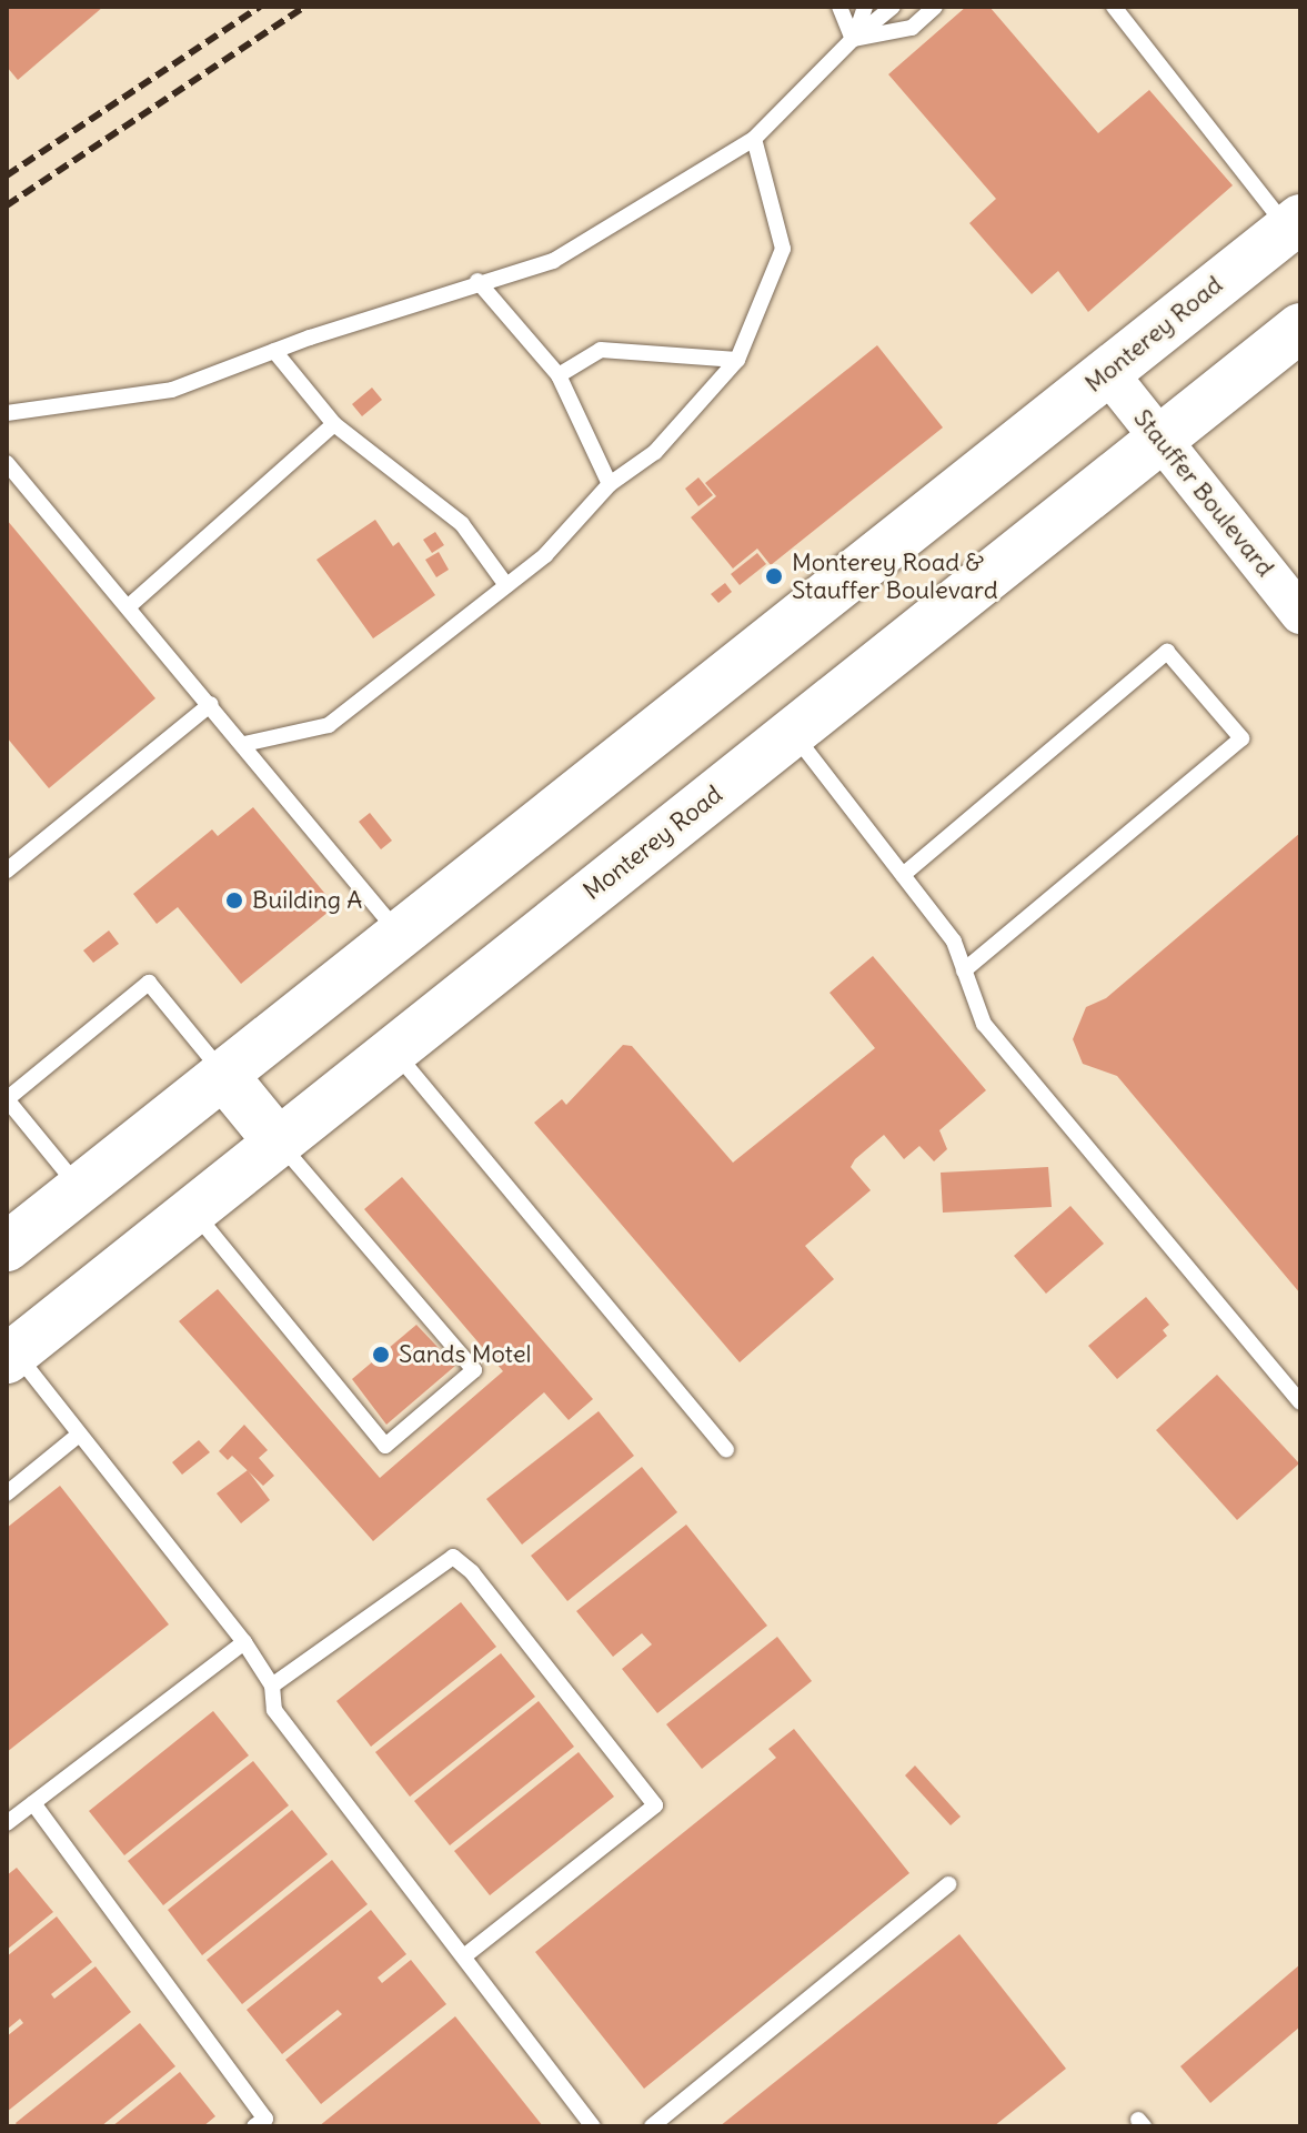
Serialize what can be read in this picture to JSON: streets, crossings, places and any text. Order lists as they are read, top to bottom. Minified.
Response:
{"streets":{"main road":["Monterey Road"],"street":["Stauffer Boulevard"]},"crossings":[["Monterey Road","Stauffer Boulevard"]],"places":["Monterey Road & Stauffer Boulevard","Building A","Sands Motel"]}
